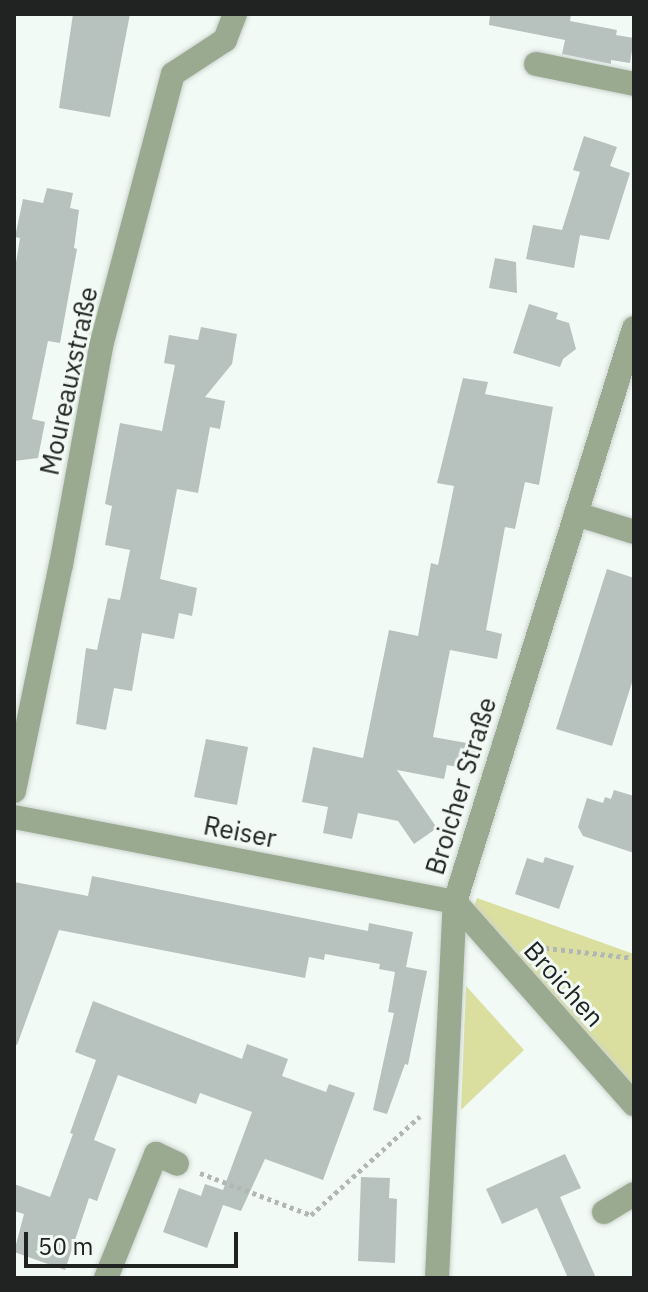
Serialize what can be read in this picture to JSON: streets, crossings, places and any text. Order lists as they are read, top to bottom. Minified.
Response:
{"streets":{"street":["Moureauxstraße","Broicher Straße","Reiser","Broichen"]},"crossings":[["Broicher Straße","Reiser"],["Broicher Straße","Broichen"],["Reiser","Broichen"]],"scale_bar":"50 m"}
